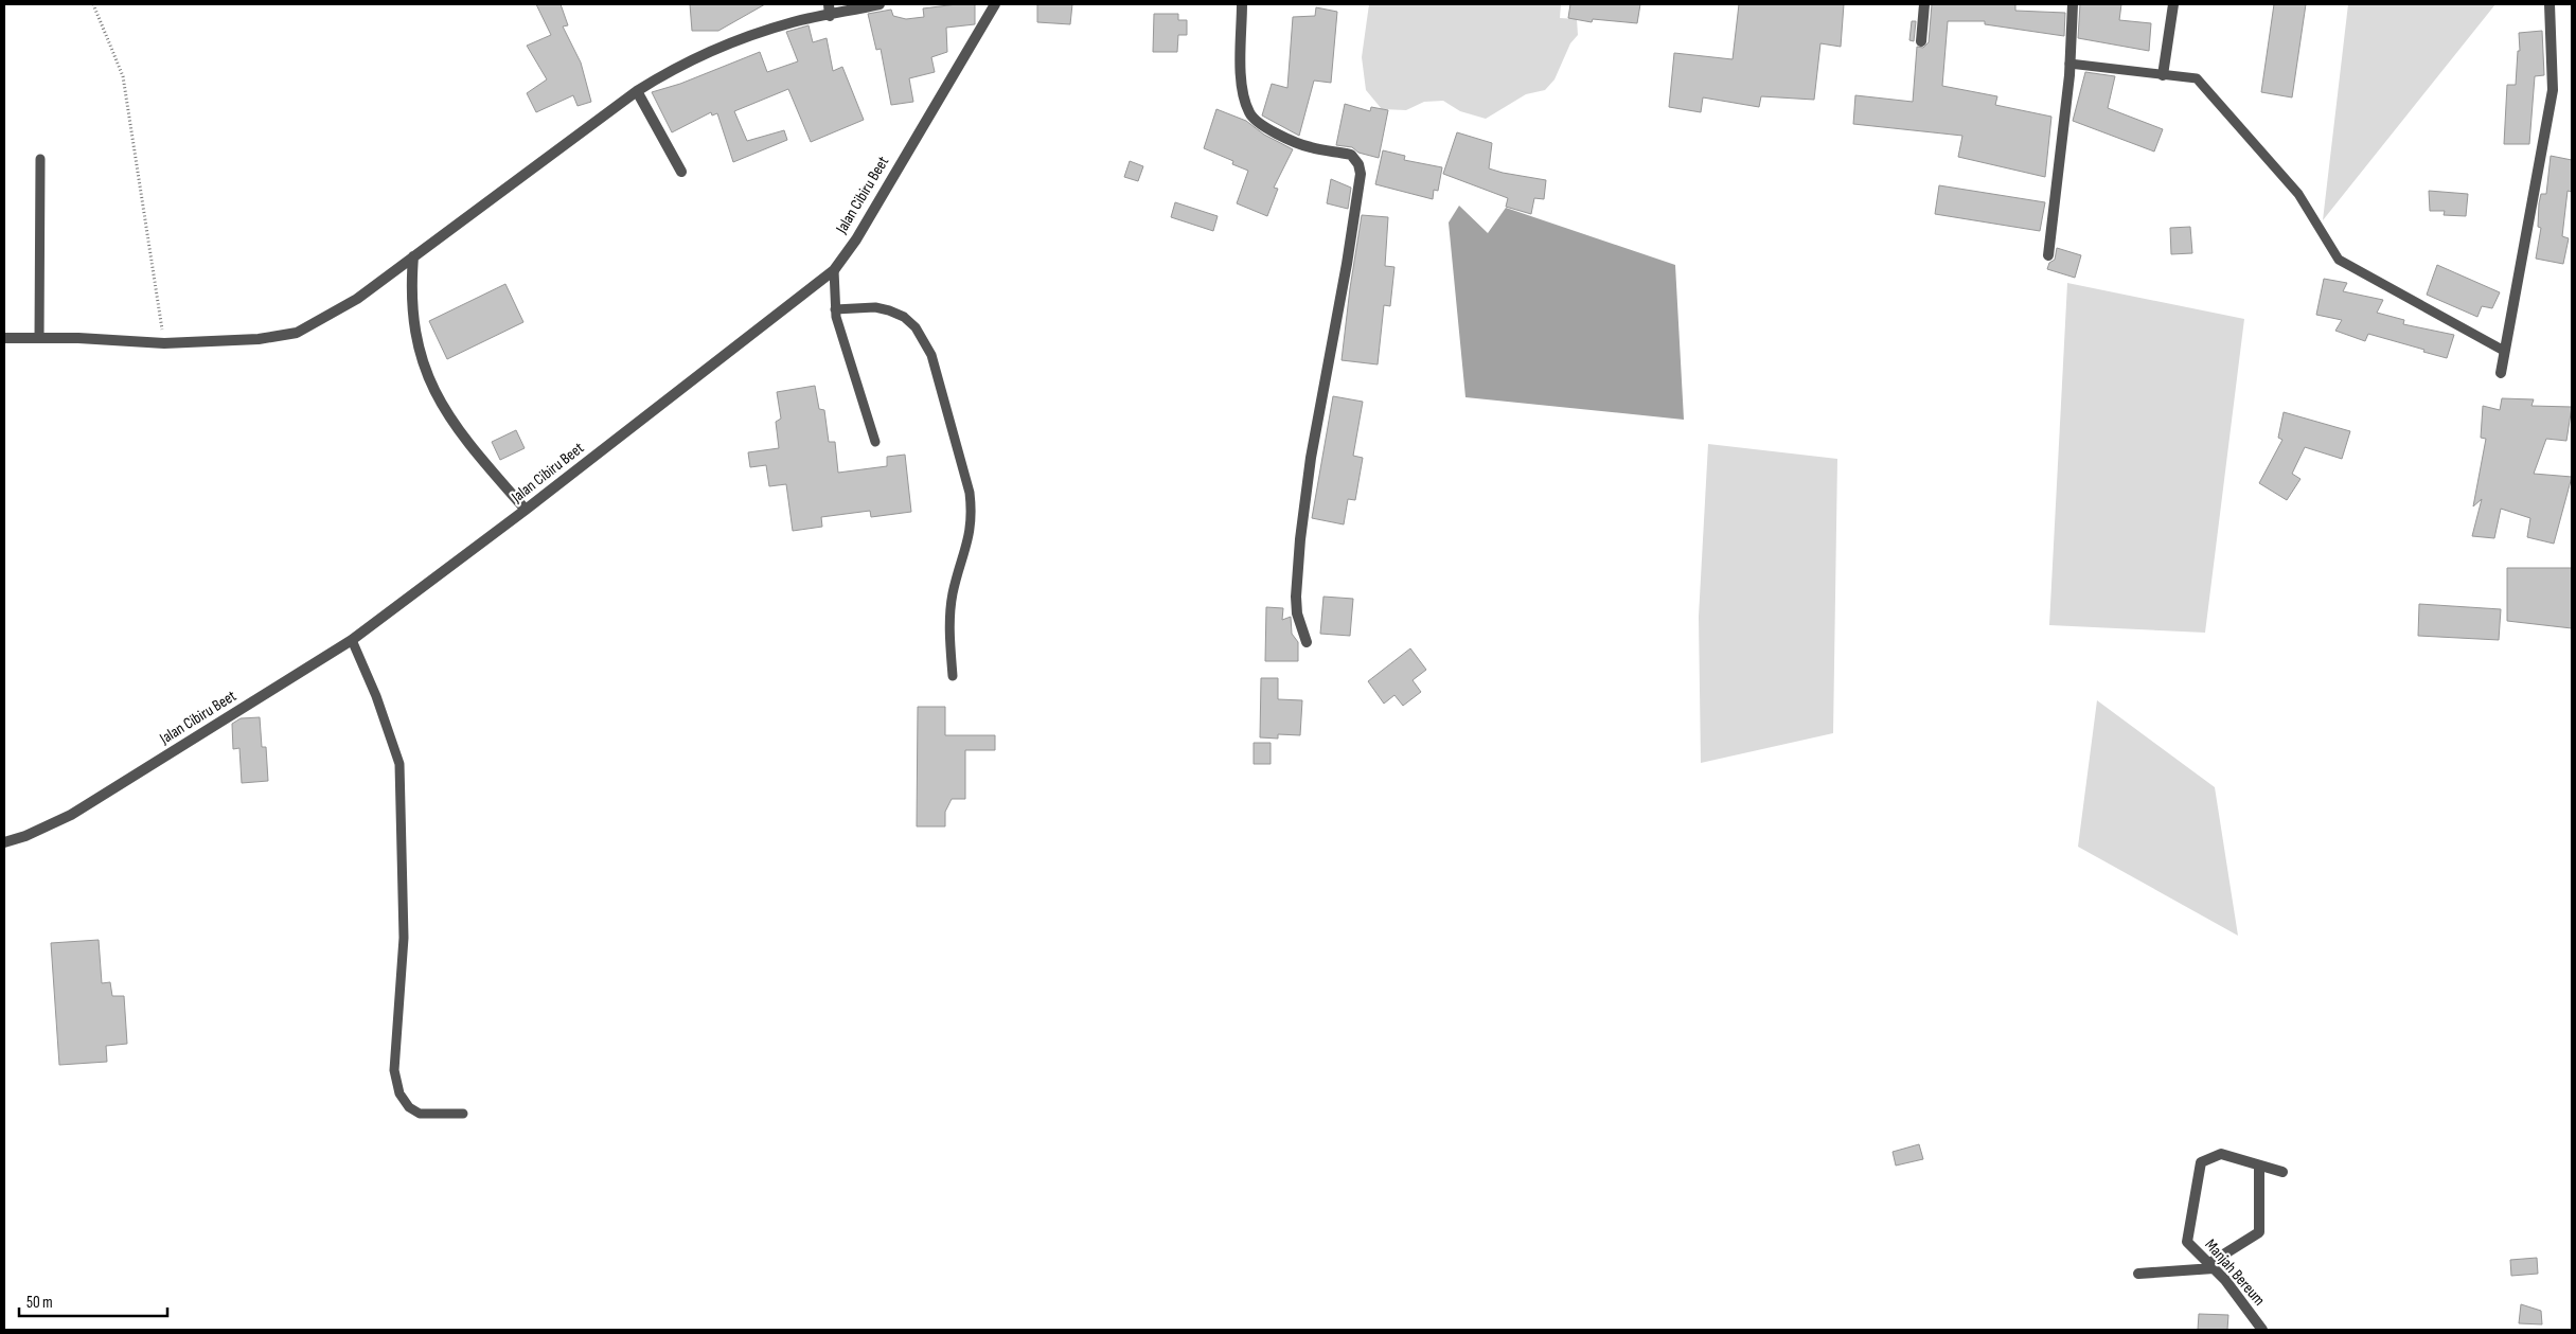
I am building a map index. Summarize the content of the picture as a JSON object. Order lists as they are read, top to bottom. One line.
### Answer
{"streets":{"street":["Jalan Cibiru Beet","Manjah Bereum"]},"scale_bar":"50 m"}
